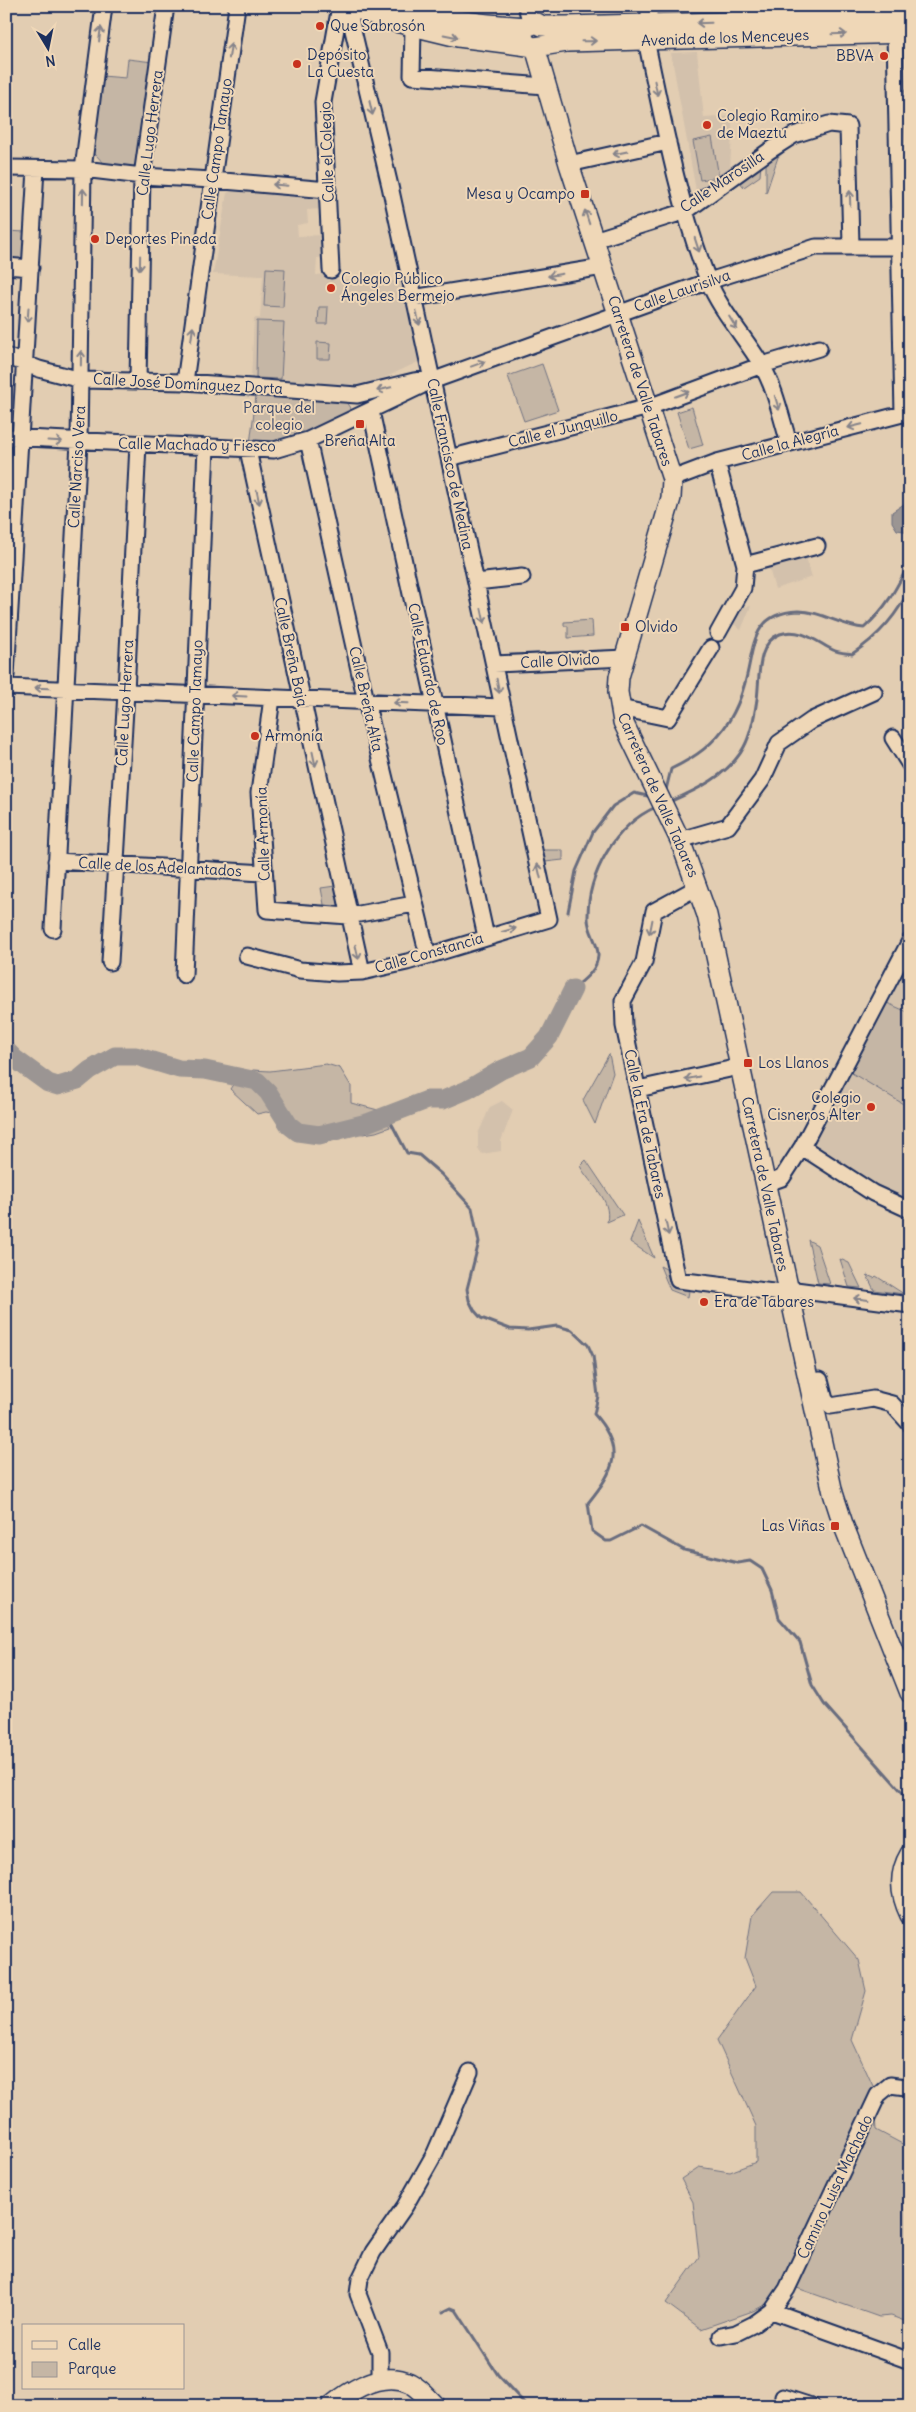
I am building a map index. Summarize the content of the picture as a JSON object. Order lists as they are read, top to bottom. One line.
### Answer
{"streets":{"main road":["Avenida de los Menceyes","Carretera de Valle Tabares"],"street":["Calle Lugo Herrera","Calle Campo Tamayo","Calle el Colegio","Calle Marosilla","Calle Laurisilva","Calle José Domínguez Dorta","Calle el Junquillo","Calle la Alegría","Calle Machado y Fiesco","Calle Francisco de Medina","Calle Narciso Vera","Calle Breña Baja","Calle Olvido","Calle Eduardo de Roo","Calle Breña Alta","Calle Armonía","Calle de los Adelantados","Calle Constancia","Calle la Era de Tabares","Camino Luisa Machado"]},"crossings":[["Avenida de los Menceyes","Calle el Colegio"],["Avenida de los Menceyes","Carretera de Valle Tabares"],["Avenida de los Menceyes","Calle Francisco de Medina"],["Calle Lugo Herrera","Calle José Domínguez Dorta"],["Calle Lugo Herrera","Calle Machado y Fiesco"],["Calle Lugo Herrera","Calle de los Adelantados"],["Calle Campo Tamayo","Calle José Domínguez Dorta"],["Calle Campo Tamayo","Calle Machado y Fiesco"],["Calle Campo Tamayo","Calle de los Adelantados"],["Calle el Colegio","Calle Francisco de Medina"],["Calle Marosilla","Calle Laurisilva"],["Calle Marosilla","Carretera de Valle Tabares"],["Calle Laurisilva","Carretera de Valle Tabares"],["Calle Laurisilva","Calle José Domínguez Dorta"],["Calle Laurisilva","Calle Machado y Fiesco"],["Calle Laurisilva","Calle Francisco de Medina"],["Carretera de Valle Tabares","Calle el Junquillo"],["Carretera de Valle Tabares","Calle la Alegría"],["Carretera de Valle Tabares","Calle Olvido"],["Carretera de Valle Tabares","Calle la Era de Tabares"],["Calle José Domínguez Dorta","Calle Machado y Fiesco"],["Calle José Domínguez Dorta","Calle Francisco de Medina"],["Calle José Domínguez Dorta","Calle Narciso Vera"],["Calle José Domínguez Dorta","Calle Eduardo de Roo"],["Calle el Junquillo","Calle Francisco de Medina"],["Calle Machado y Fiesco","Calle Francisco de Medina"],["Calle Machado y Fiesco","Calle Narciso Vera"],["Calle Machado y Fiesco","Calle Breña Baja"],["Calle Machado y Fiesco","Calle Eduardo de Roo"],["Calle Machado y Fiesco","Calle Breña Alta"],["Calle Francisco de Medina","Calle Olvido"],["Calle Francisco de Medina","Calle Constancia"],["Calle Narciso Vera","Calle de los Adelantados"],["Calle Breña Baja","Calle Armonía"],["Calle Breña Baja","Calle Constancia"],["Calle Eduardo de Roo","Calle Constancia"],["Calle Breña Alta","Calle Constancia"],["Calle Armonía","Calle de los Adelantados"]],"one_way":["Calle Campo Tamayo","Calle la Alegría","Calle Breña Baja"],"parks":["Parque del colegio"],"places":{"other":["Que Sabrosón","BBVA","Depósito La Cuesta","Colegio Ramiro de Maeztu","Deportes Pineda","Colegio Público Ángeles Bermejo","Armonía","Colegio Cisneros Alter","Era de Tabares"],"transit":["Mesa y Ocampo","Breña Alta","Olvido","Los Llanos","Las Viñas"]},"legend":["Calle","Parque"],"north":"bottom"}
